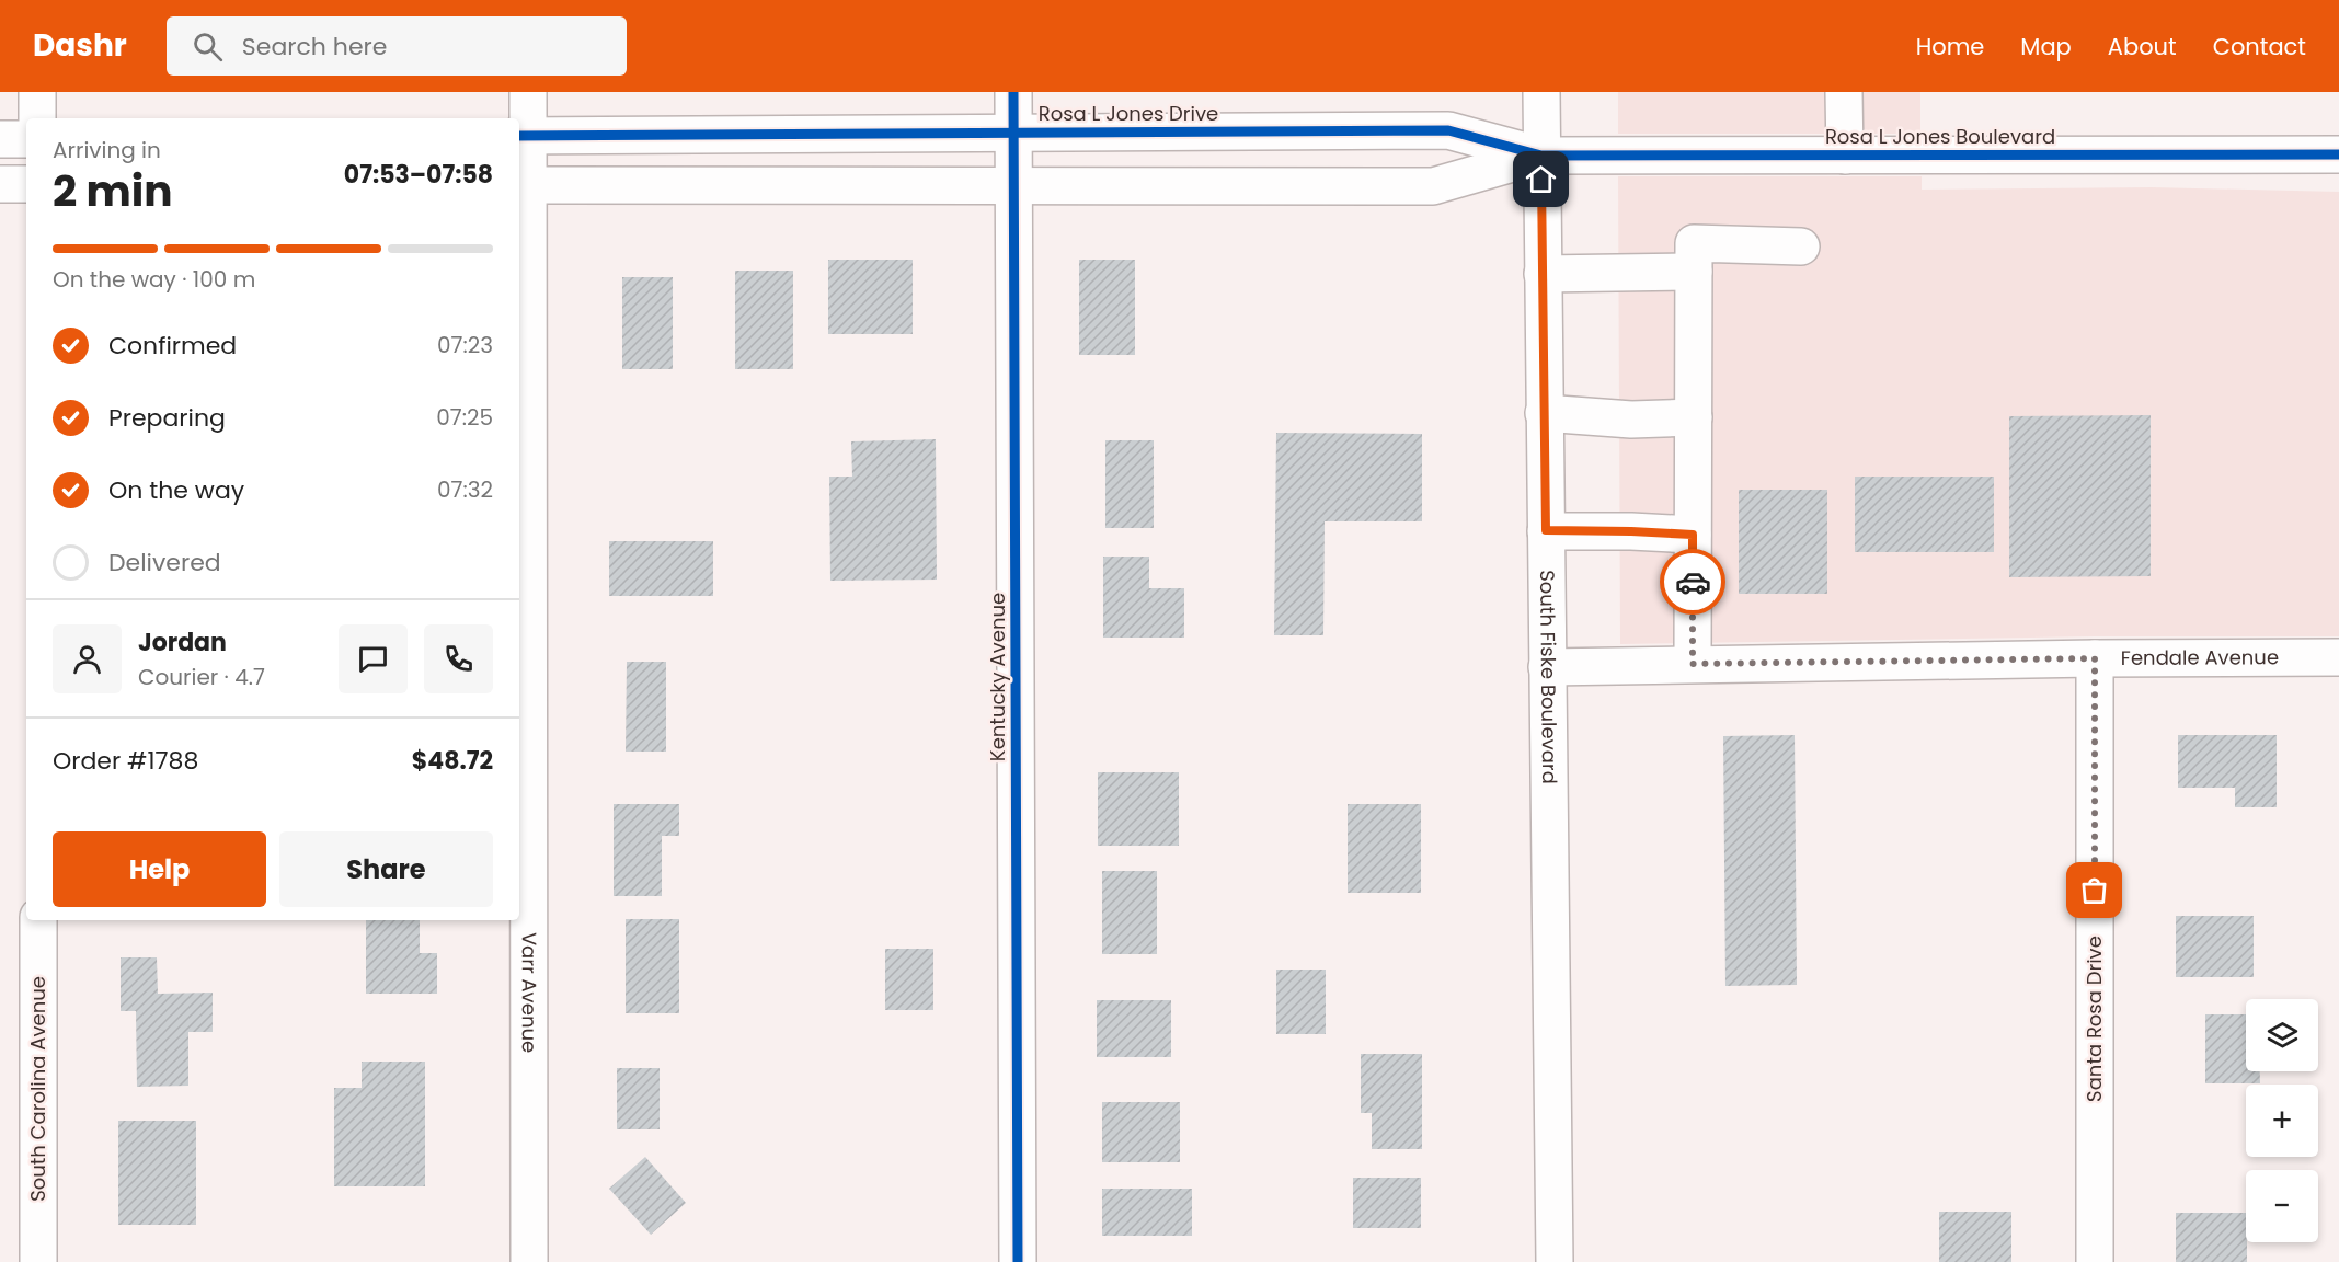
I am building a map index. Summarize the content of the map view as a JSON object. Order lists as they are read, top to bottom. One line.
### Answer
{"streets":{"street":["Rosa L Jones Drive","Rosa L Jones Boulevard","Fendale Avenue","Kentucky Avenue","South Fiske Boulevard","Varr Avenue","Santa Rosa Drive","South Carolina Avenue"]},"crossings":[["Rosa L Jones Drive","Rosa L Jones Boulevard"],["Rosa L Jones Drive","Kentucky Avenue"],["Rosa L Jones Drive","South Fiske Boulevard"],["Rosa L Jones Drive","Varr Avenue"],["Rosa L Jones Boulevard","South Fiske Boulevard"],["Fendale Avenue","South Fiske Boulevard"],["Fendale Avenue","Santa Rosa Drive"]],"page":{"header":"Dashr","search":"Search here","nav":["Home","Map","About","Contact"],"heading":["2 min","Arriving in","07:53–07:58"],"panel":["Jordan","Courier · 4.7","Order #1788","$48.72"],"bar":"On the way · 100 m","list":[["Confirmed","07:23"],["Preparing","07:25"],["On the way","07:32"],"Delivered"],"buttons":["Help","Share"],"map_buttons":["+","−"]}}
